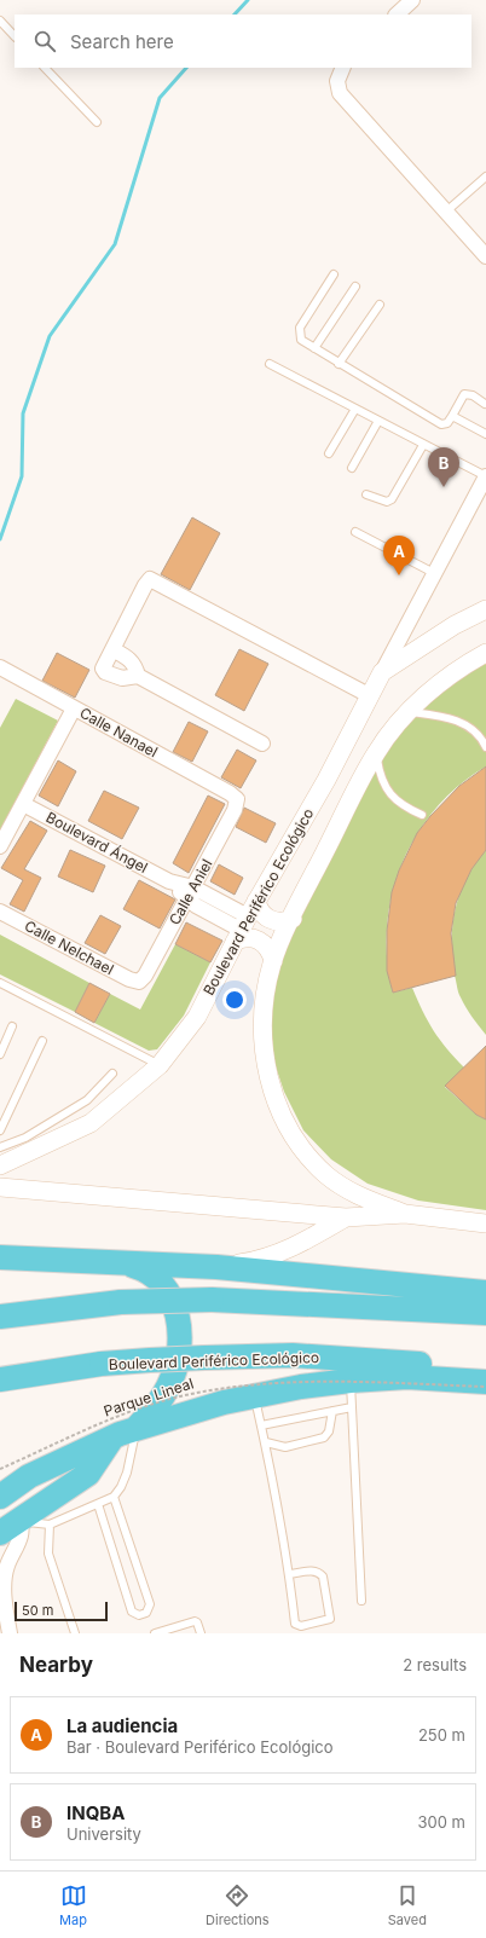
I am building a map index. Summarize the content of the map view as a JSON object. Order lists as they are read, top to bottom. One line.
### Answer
{"streets":{"highway":["Boulevard Periférico Ecológico"],"street":["Calle Nanael","Boulevard Ángel","Calle Aniel","Calle Nelchael"],"path":["Parque Lineal"]},"crossings":[["Calle Nanael","Calle Aniel"],["Boulevard Ángel","Calle Aniel"],["Boulevard Ángel","Boulevard Periférico Ecológico"],["Calle Aniel","Calle Nelchael"]],"scale_bar":"50 m","page":{"search":"Search here","pins":["B","A"],"scale":"50 m","heading":["Nearby","2 results"],"list":[{"mark":"A","name":"La audiencia","note":"Bar · Boulevard Periférico Ecológico","value":"250 m"},{"mark":"B","name":"INQBA","note":"University","value":"300 m"}],"nav":["Map","Directions","Saved"]}}
